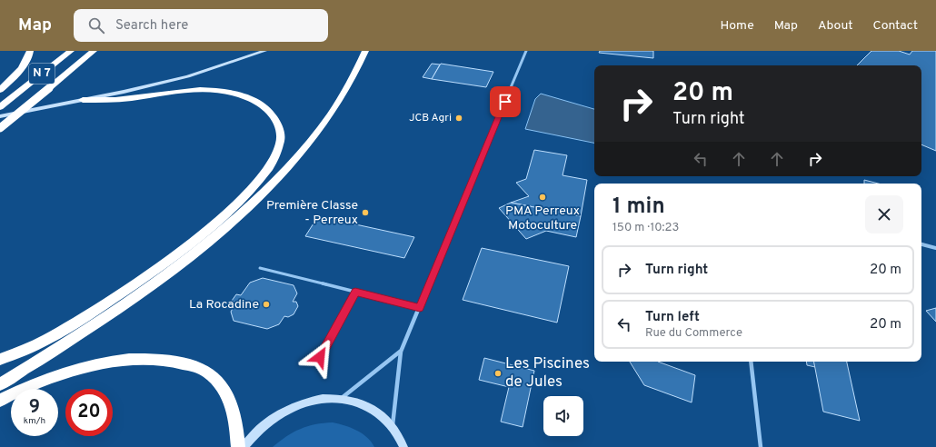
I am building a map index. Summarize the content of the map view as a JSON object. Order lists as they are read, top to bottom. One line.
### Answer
{"streets":{"highway":["N 7"]},"places":["JCB Agri","PMA Perreux Motoculture","Première Classe - Perreux","La Rocadine","Les Piscines de Jules"],"page":{"header":"Map","search":"Search here","nav":["Home","Map","About","Contact"],"turn":["20 m","Turn right"],"heading":["1 min","150 m · 10:23"],"list":[{"name":"Turn right","value":"20 m"},{"name":"Turn left","note":"Rue du Commerce","value":"20 m"}],"speed":"9 km/h","limit":"20"}}
